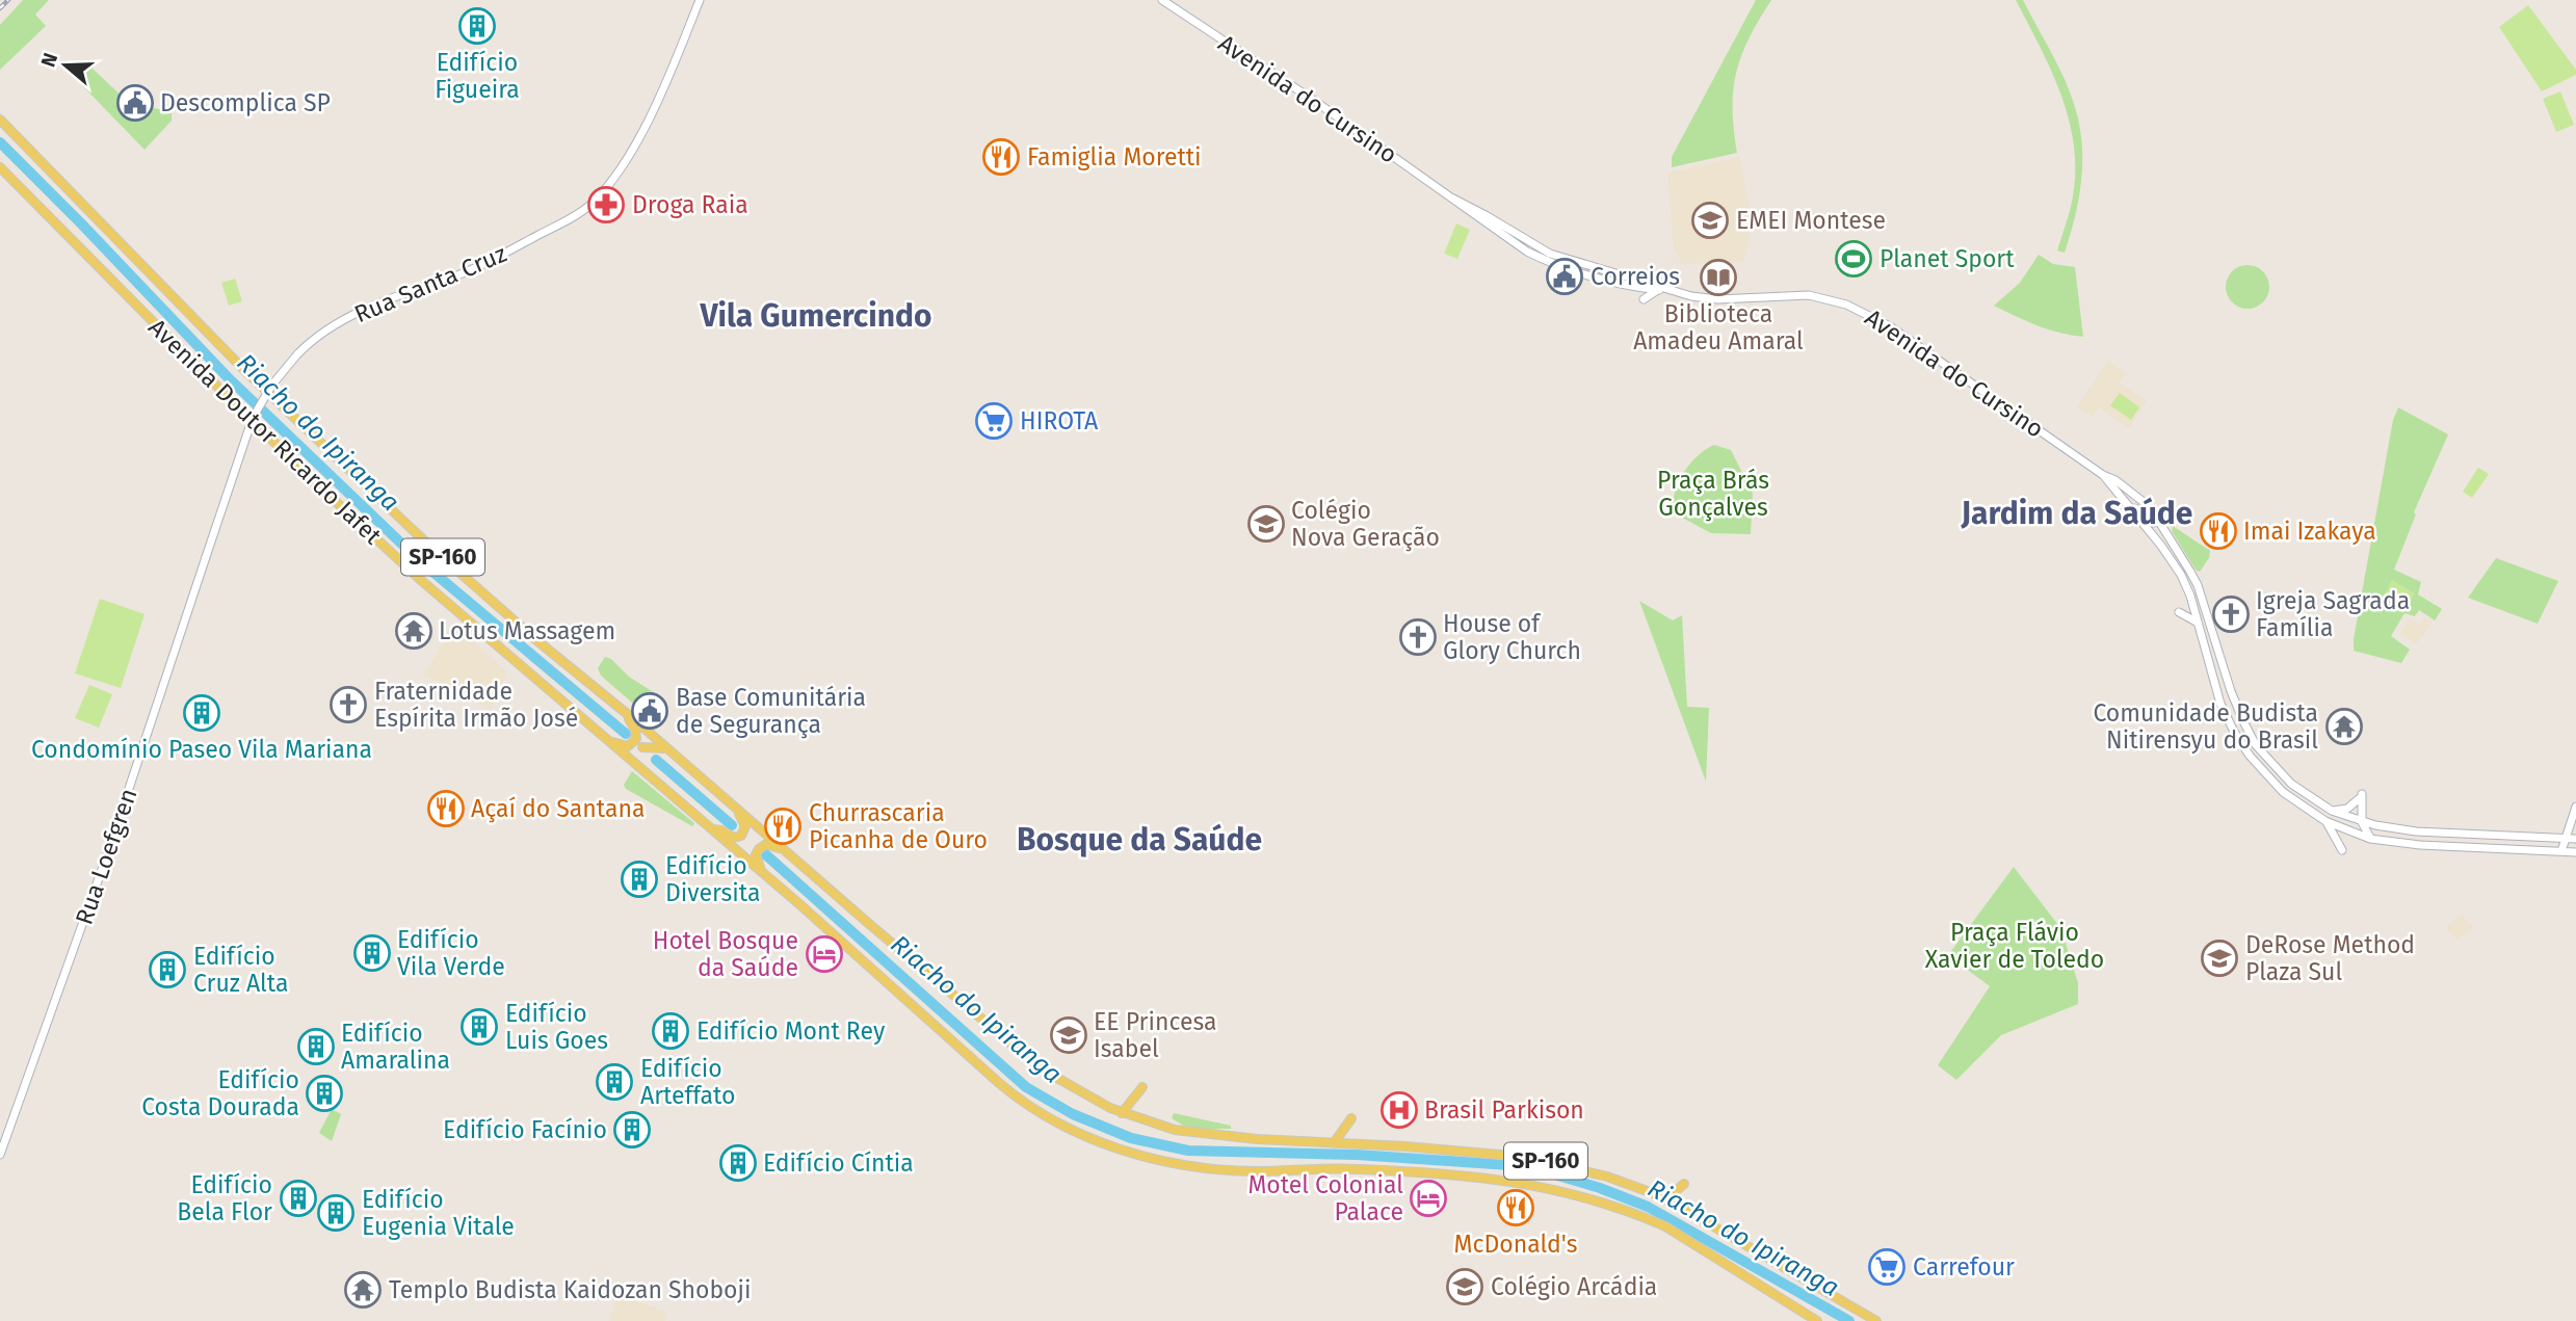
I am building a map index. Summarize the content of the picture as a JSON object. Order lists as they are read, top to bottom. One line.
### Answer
{"streets":{"main road":["Avenida do Cursino","Rua Santa Cruz","Avenida Doutor Ricardo Jafet","SP-160","Rua Loefgren"]},"crossings":[["Rua Santa Cruz","Rua Loefgren"],["Avenida Doutor Ricardo Jafet","SP-160"]],"districts":["Vila Gumercindo","Jardim da Saúde","Bosque da Saúde"],"water":["Riacho do Ipiranga"],"parks":["Praça Brás Gonçalves","Praça Flávio Xavier de Toledo"],"places":{"building":["Edifício Figueira","Condomínio Paseo Vila Mariana","Edifício Diversita","Edifício Vila Verde","Edifício Cruz Alta","Edifício Luis Goes","Edifício Mont Rey","Edifício Amaralina","Edifício Arteffato","Edifício Costa Dourada","Edifício Facínio","Edifício Cíntia","Edifício Bela Flor","Edifício Eugenia Vitale"],"public building":["Descomplica SP","Correios","Base Comunitária de Segurança"],"restaurant":["Famiglia Moretti","Imai Izakaya","Açaí do Santana","Churrascaria Picanha de Ouro","McDonald's"],"pharmacy":["Droga Raia"],"school or university":["EMEI Montese","Colégio Nova Geração","DeRose Method Plaza Sul","EE Princesa Isabel","Colégio Arcádia"],"sports":["Planet Sport"],"library":["Biblioteca Amadeu Amaral"],"supermarket":["HIROTA","Carrefour"],"church":["Igreja Sagrada Família","House of Glory Church","Fraternidade Espírita Irmão José"],"temple":["Lotus Massagem","Comunidade Budista Nitirensyu do Brasil","Templo Budista Kaidozan Shoboji"],"hotel":["Hotel Bosque da Saúde","Motel Colonial Palace"],"hospital":["Brasil Parkison"]},"north":"left"}
